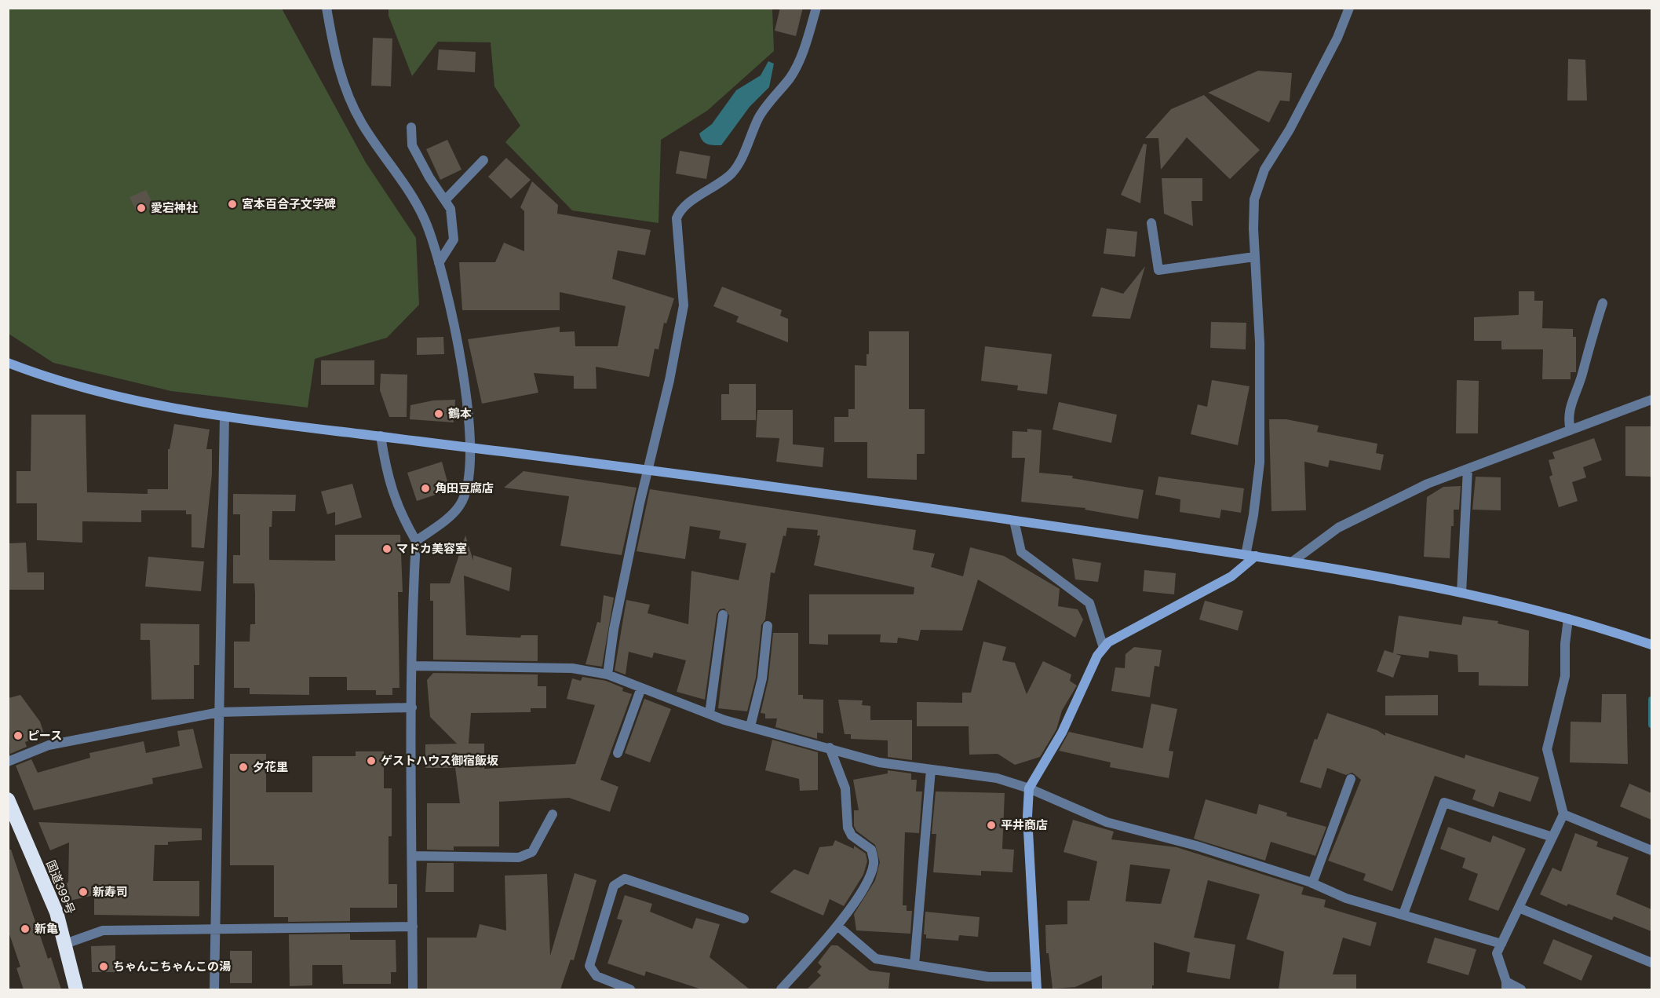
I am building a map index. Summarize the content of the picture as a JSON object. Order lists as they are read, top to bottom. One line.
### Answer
{"streets":{"highway":["国道399号"]},"places":["宮本百合子文学碑","愛宕神社","鶴本","角田豆腐店","マドカ美容室","ピース","ゲストハウス御宿飯坂","夕花里","平井商店","新寿司","新亀","ちゃんこちゃんこの湯"]}
